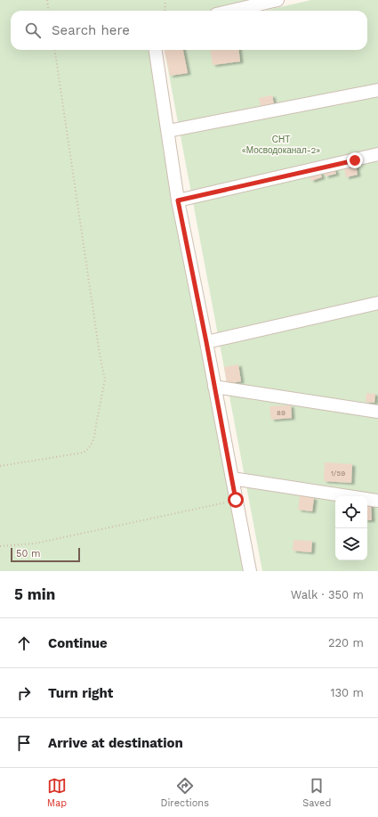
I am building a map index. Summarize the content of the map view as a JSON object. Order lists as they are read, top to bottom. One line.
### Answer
{"parks":["СНТ «Мосводоканал-2»"],"house_numbers":["89","1/59"],"scale_bar":"50 m","page":{"search":"Search here","scale":"50 m","heading":["5 min","Walk · 350 m"],"list":[["Continue","220 m"],["Turn right","130 m"],"Arrive at destination"],"nav":["Map","Directions","Saved"]}}
